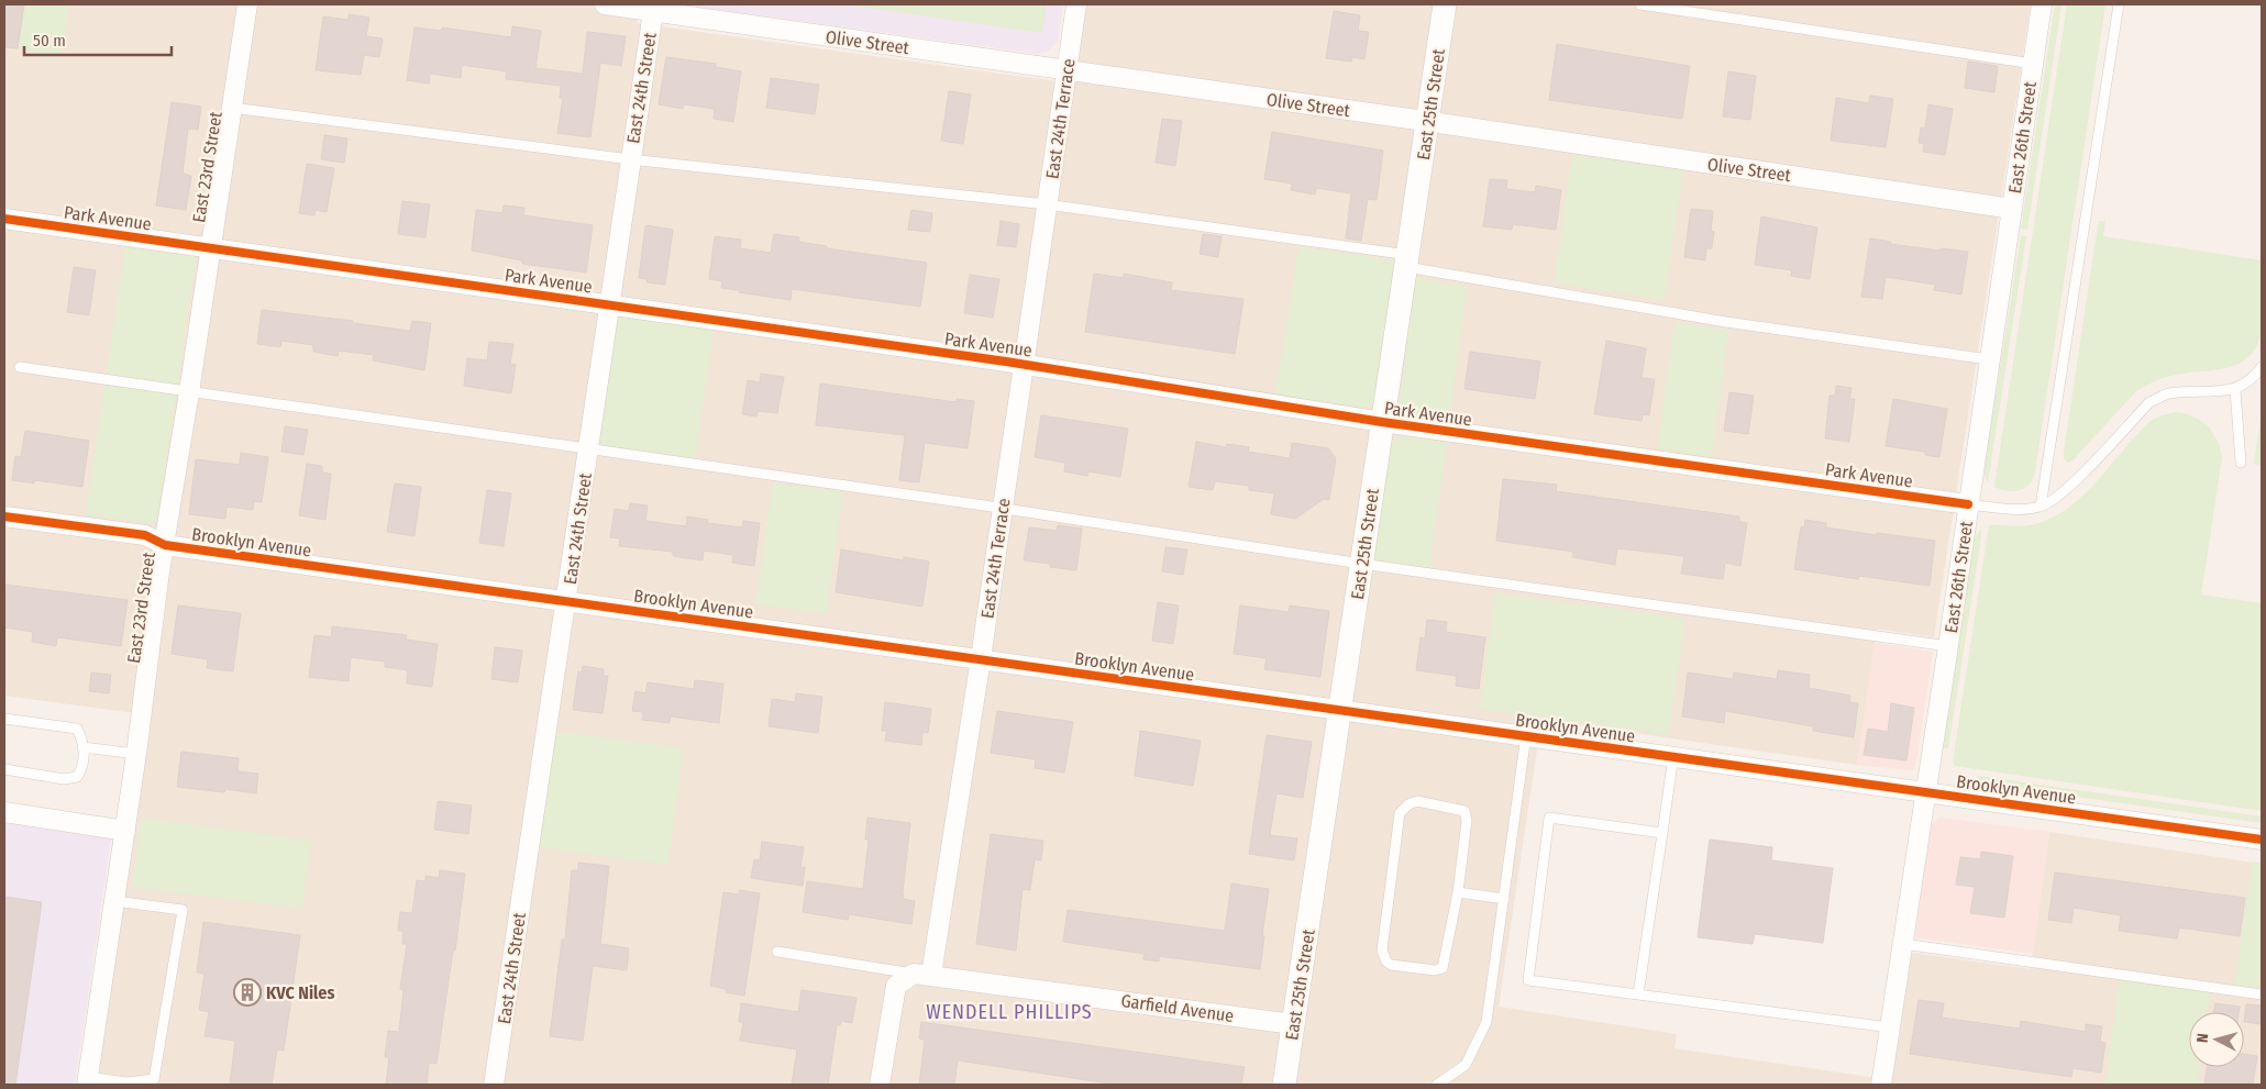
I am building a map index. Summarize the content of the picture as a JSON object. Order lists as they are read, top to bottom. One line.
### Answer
{"streets":{"street":["Olive Street","East 24th Street","East 25th Street","East 24th Terrace","East 26th Street","East 23rd Street","Park Avenue","Brooklyn Avenue","Garfield Avenue"]},"crossings":[["Olive Street","East 24th Street"],["Olive Street","East 25th Street"],["Olive Street","East 24th Terrace"],["Olive Street","East 26th Street"],["East 24th Street","Park Avenue"],["East 24th Street","Brooklyn Avenue"],["East 25th Street","Park Avenue"],["East 25th Street","Brooklyn Avenue"],["East 25th Street","Garfield Avenue"],["East 24th Terrace","Park Avenue"],["East 24th Terrace","Brooklyn Avenue"],["East 24th Terrace","Garfield Avenue"],["East 26th Street","Park Avenue"],["East 26th Street","Brooklyn Avenue"],["East 23rd Street","Park Avenue"],["East 23rd Street","Brooklyn Avenue"]],"districts":["WENDELL PHILLIPS"],"places":{"building":["KVC Niles"]},"scale_bar":"50 m","north":"left"}
